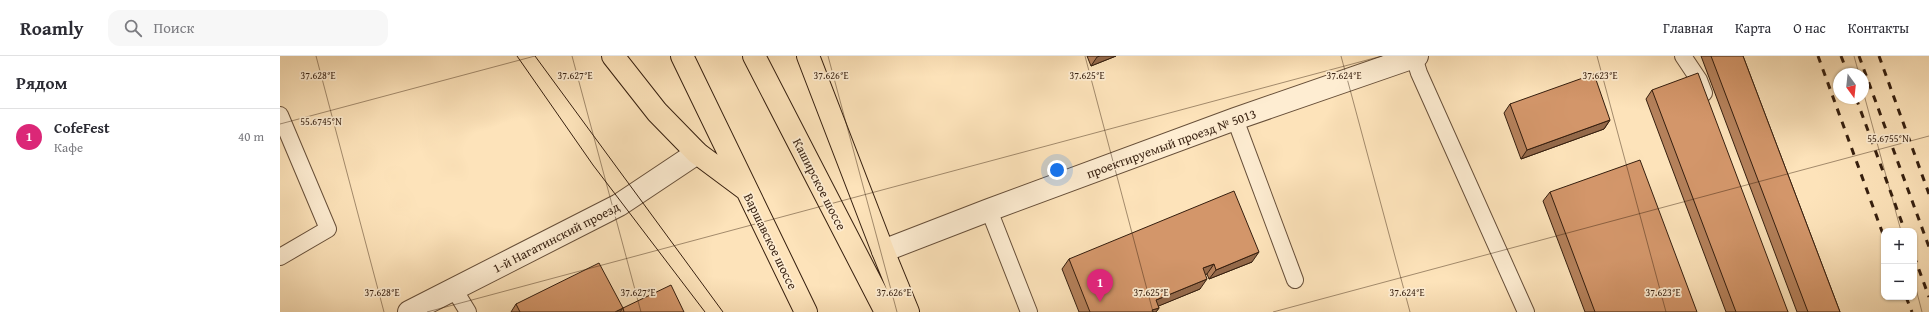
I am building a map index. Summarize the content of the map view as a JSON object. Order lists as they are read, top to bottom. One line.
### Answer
{"streets":{"main road":["Каширское шоссе","Варшавское шоссе"],"street":["проектируемый проезд № 5013","1-й Нагатинский проезд"]},"crossings":[["1-й Нагатинский проезд","Варшавское шоссе"]],"north":"bottom","page":{"header":"Roamly","search":"Поиск","nav":["Главная","Карта","О нас","Контакты"],"heading":"Рядом","list":[{"mark":"1","name":"CofeFest","note":"Кафе","value":"40 m"}],"map_buttons":["+","−"],"pins":"1"},"coordinates":["37.628°E","37.627°E","37.624°E","37.623°E","37.626°E","37.625°E","55.6745°N","55.6755°N"]}
